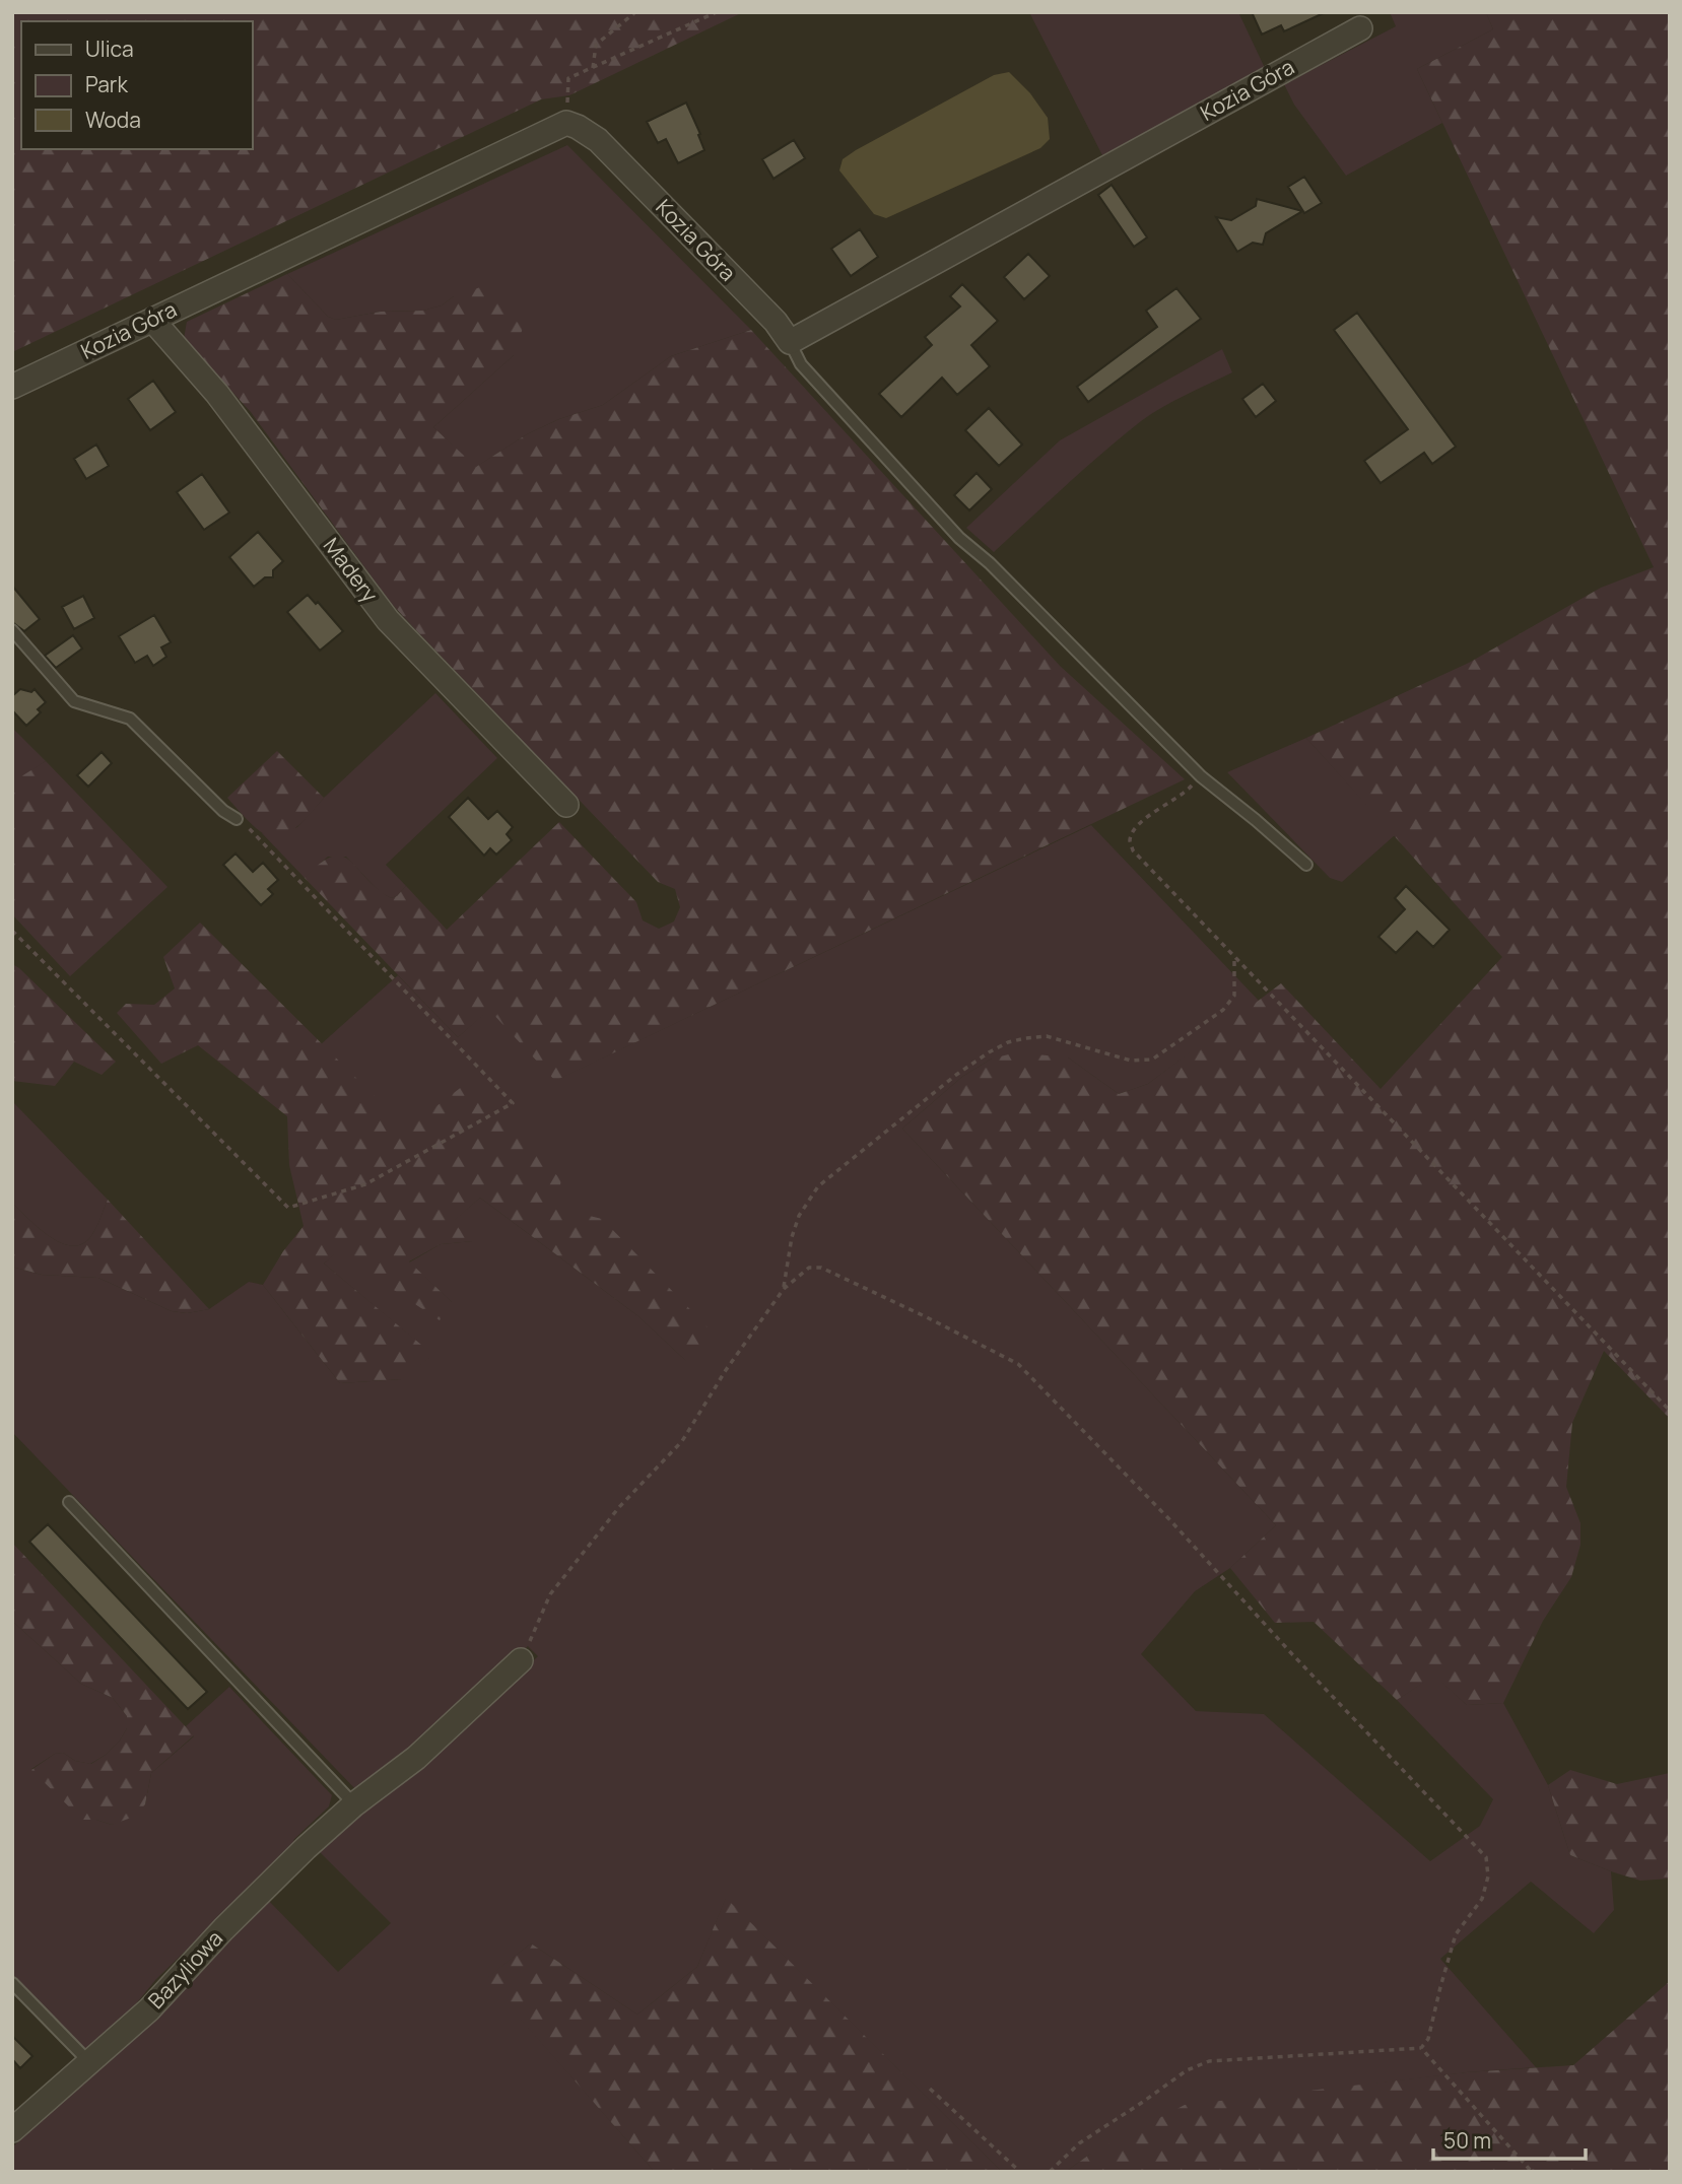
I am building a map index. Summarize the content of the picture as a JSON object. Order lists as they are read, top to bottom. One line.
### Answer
{"streets":{"street":["Kozia Góra","Madery","Bazyliowa"]},"crossings":[["Kozia Góra","Madery"]],"legend":["Ulica","Park","Woda"],"scale_bar":"50 m"}
